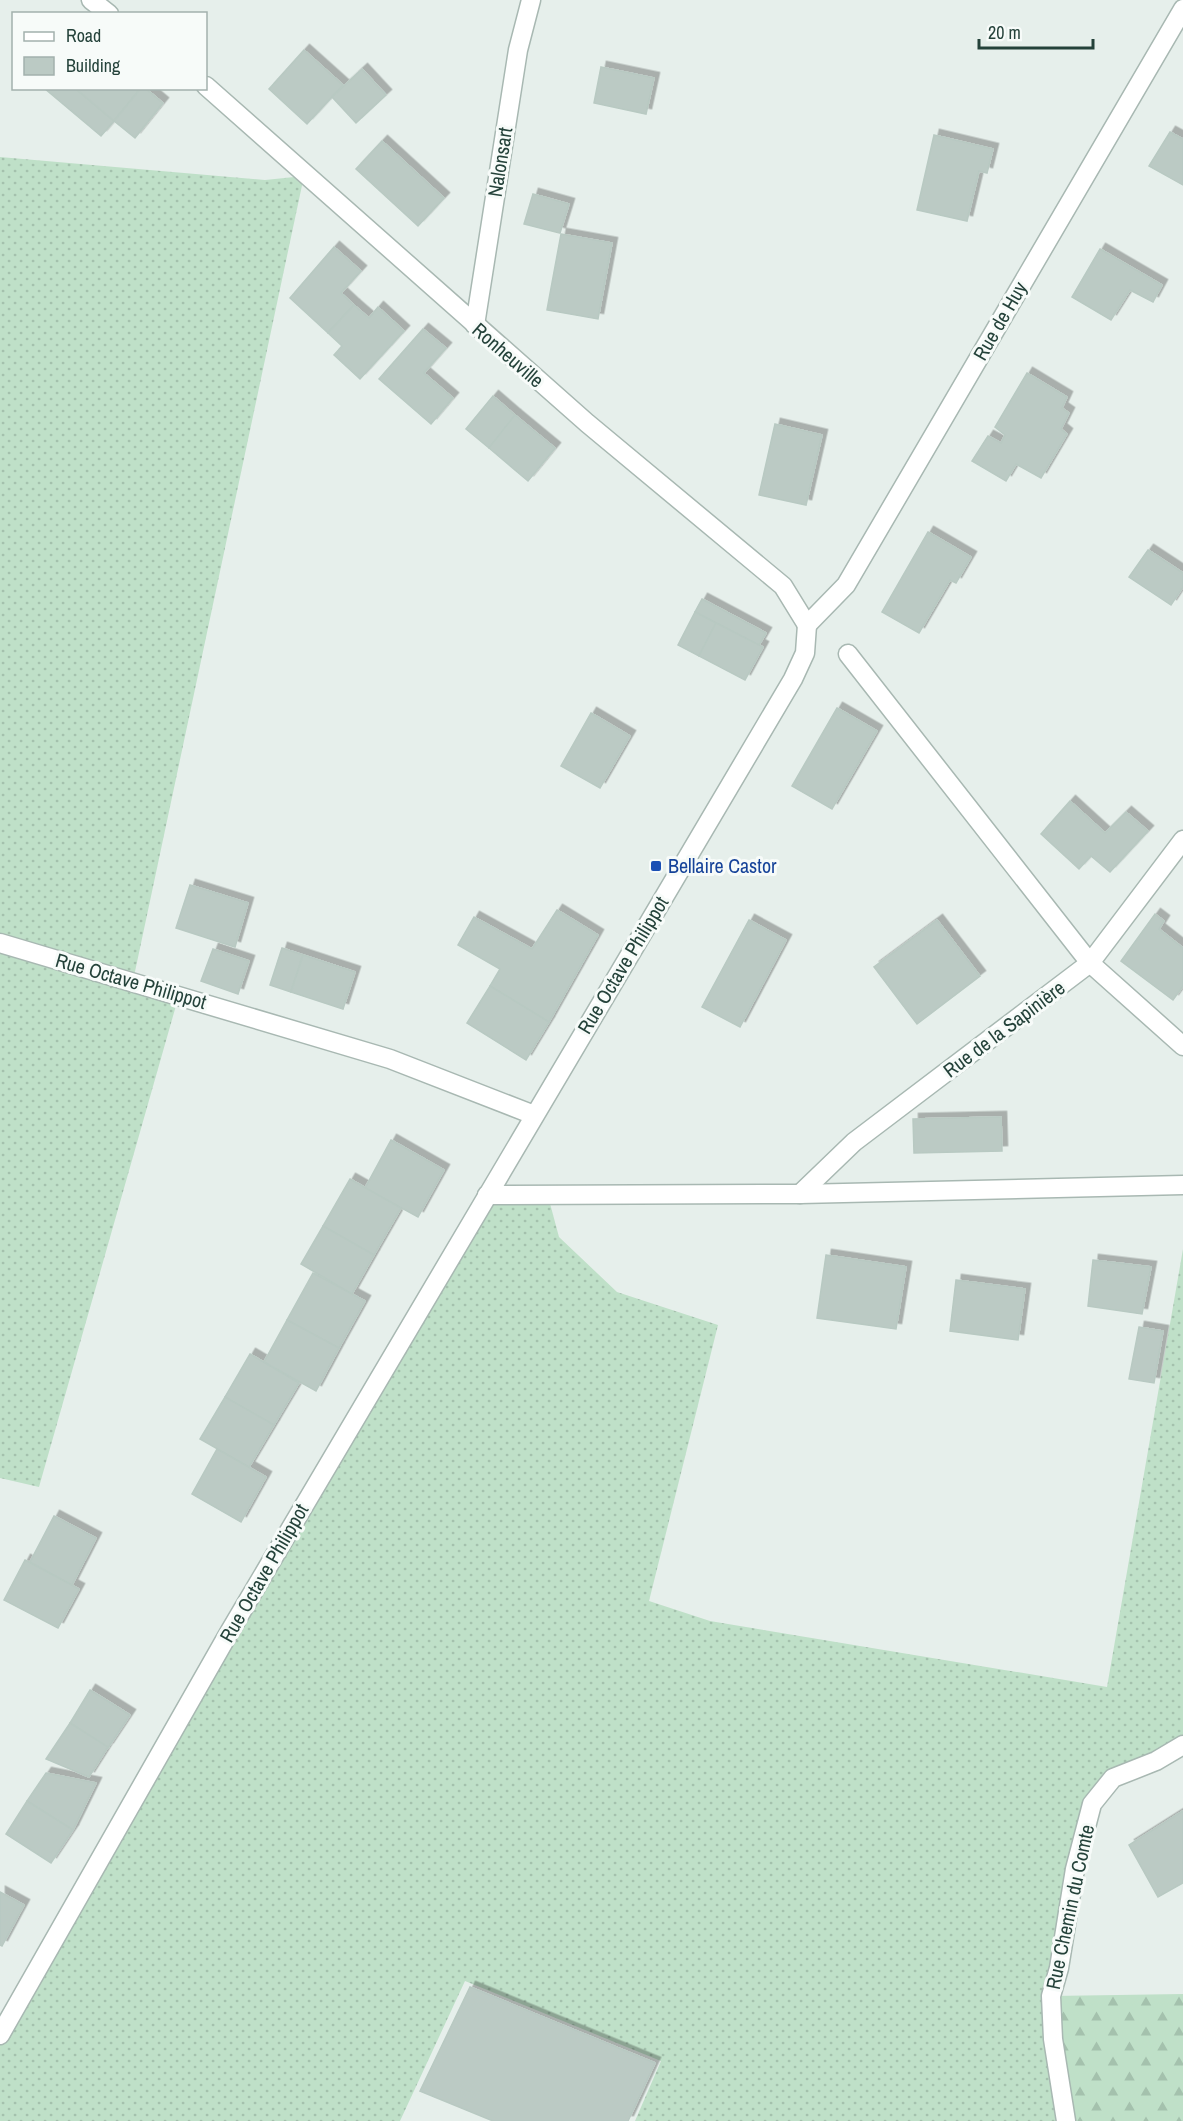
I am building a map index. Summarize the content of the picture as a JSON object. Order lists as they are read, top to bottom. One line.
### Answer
{"streets":{"street":["Nalonsart","Rue de Huy","Ronheuville","Rue Octave Philippot","Rue de la Sapinière","Rue Chemin du Comte"]},"crossings":[["Nalonsart","Ronheuville"],["Rue de Huy","Ronheuville"],["Rue de Huy","Rue Octave Philippot"],["Ronheuville","Rue Octave Philippot"]],"places":{"transit":["Bellaire Castor"]},"legend":["Road","Building"],"scale_bar":"20 m"}
